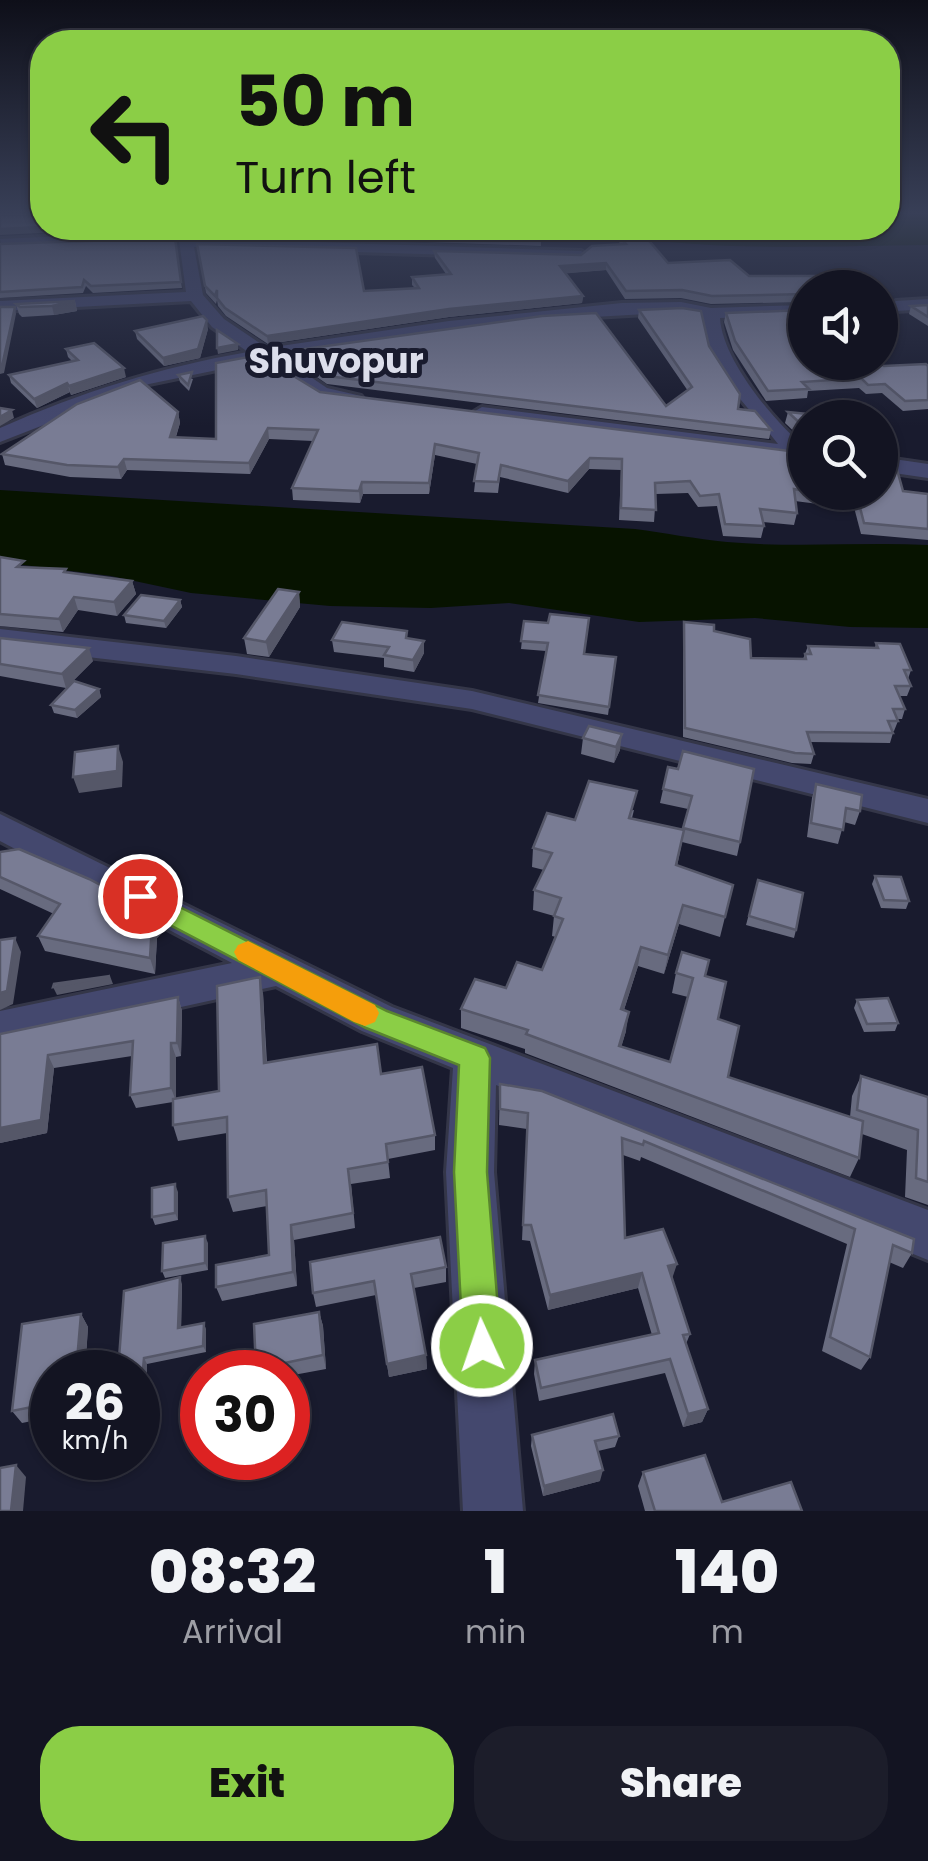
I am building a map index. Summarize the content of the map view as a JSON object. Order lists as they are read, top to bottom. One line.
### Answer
{"districts":["Shuvopur"],"page":{"turn":["50 m","Turn left"],"speed":"26 km/h","limit":"30","eta":["08:32","Arrival","1","min","140","m"],"buttons":["Exit","Share"]}}
